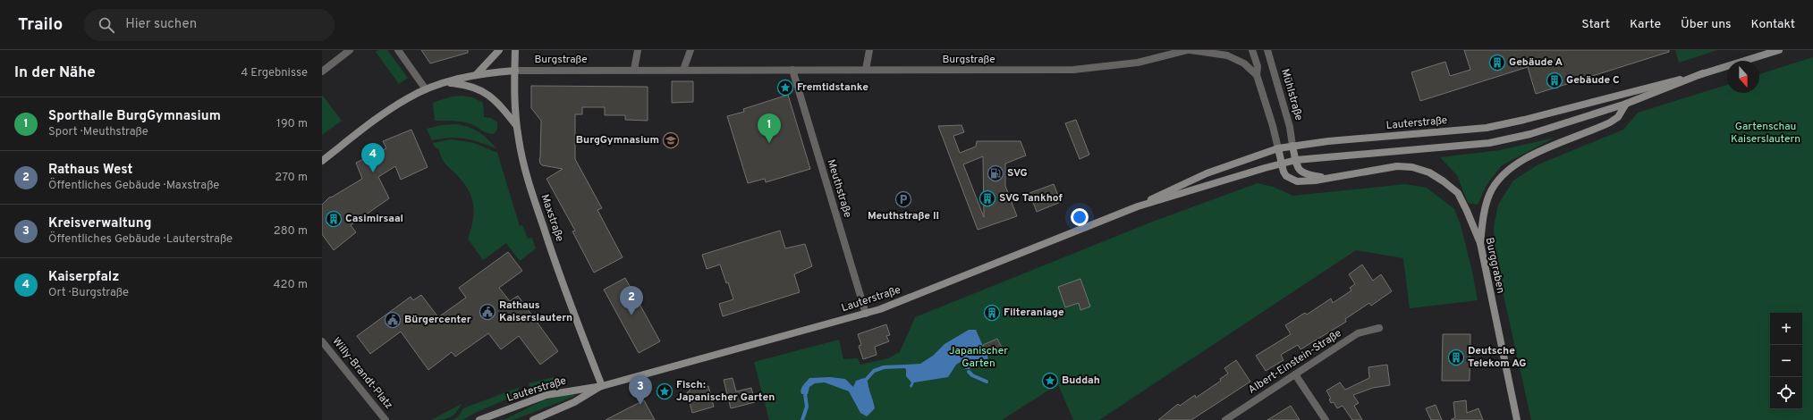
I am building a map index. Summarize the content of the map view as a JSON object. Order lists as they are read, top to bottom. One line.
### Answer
{"streets":{"main road":["Burgstraße","Lauterstraße","Maxstraße","Burggraben"],"street":["Mühlstraße","Meuthstraße","Albert-Einstein-Straße","Willy-Brandt-Platz"]},"crossings":[["Burgstraße","Meuthstraße"],["Burgstraße","Maxstraße"],["Mühlstraße","Lauterstraße"],["Lauterstraße","Meuthstraße"],["Lauterstraße","Maxstraße"],["Lauterstraße","Burggraben"]],"parks":["Gartenschau Kaiserslautern","Japanischer Garten"],"places":{"building":["Gebäude A","Gebäude C","SVG Tankhof","Casimirsaal","Filteranlage","Deutsche Telekom AG"],"place":["Fremtidstanke","Buddah","Fisch: Japanischer Garten"],"school or university":["BurgGymnasium"],"fuel station":["SVG"],"parking":["Meuthstraße II"],"public building":["Rathaus Kaiserslautern","Bürgercenter"]},"north":"bottom","page":{"header":"Trailo","search":"Hier suchen","nav":["Start","Karte","Über uns","Kontakt"],"heading":["In der Nähe","4 Ergebnisse"],"list":[{"mark":"1","name":"Sporthalle BurgGymnasium","note":"Sport · Meuthstraße","value":"190 m"},{"mark":"2","name":"Rathaus West","note":"Öffentliches Gebäude · Maxstraße","value":"270 m"},{"mark":"3","name":"Kreisverwaltung","note":"Öffentliches Gebäude · Lauterstraße","value":"280 m"},{"mark":"4","name":"Kaiserpfalz","note":"Ort · Burgstraße","value":"420 m"}],"pins":["1","4","2","3"],"map_buttons":["+","−"]}}
